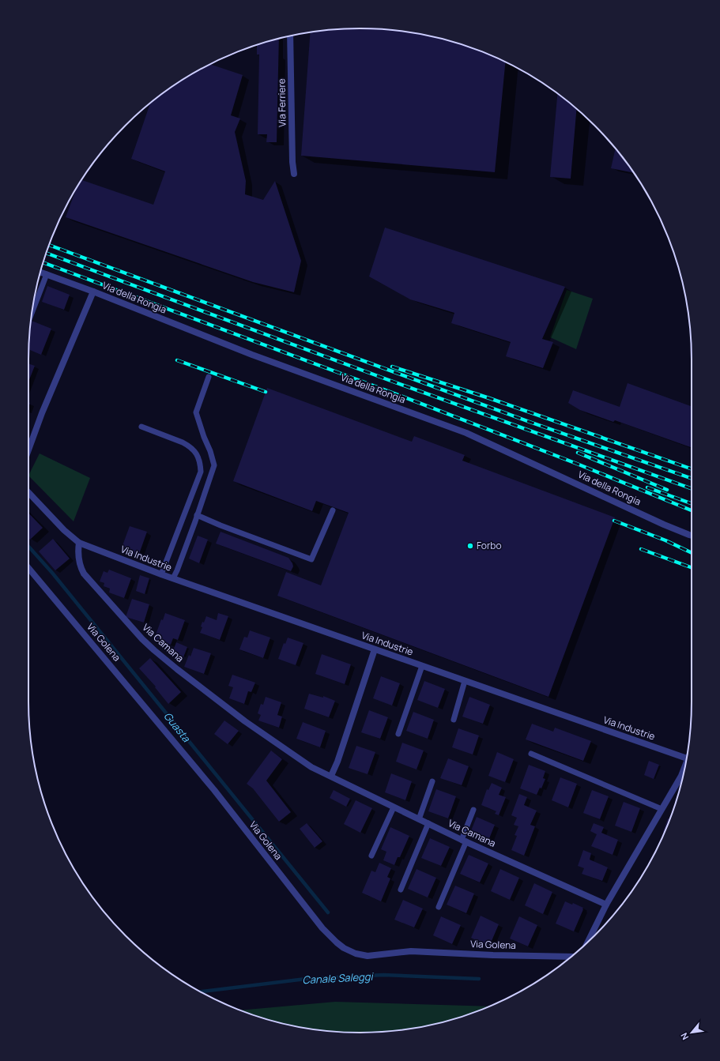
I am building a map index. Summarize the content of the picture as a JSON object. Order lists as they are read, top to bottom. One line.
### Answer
{"streets":{"street":["Via Ferriere","Via della Rongia","Via Industrie","Via Golena","Via Camana"]},"crossings":[["Via Industrie","Via Camana"]],"water":["Guasta","Canale Saleggi"],"places":["Forbo"],"north":"bottom left"}
